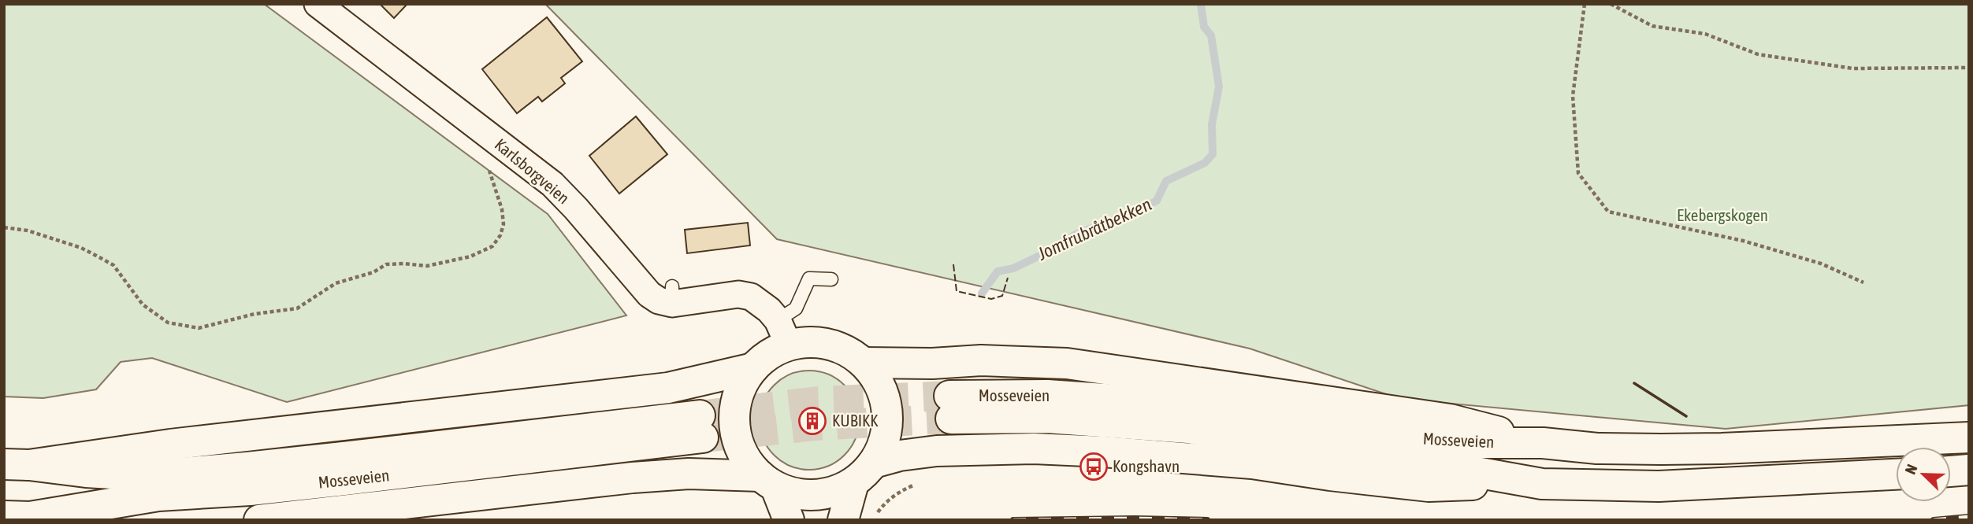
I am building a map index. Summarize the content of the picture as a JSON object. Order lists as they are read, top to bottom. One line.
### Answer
{"streets":{"highway":["Mosseveien"],"street":["Karlsborgveien"]},"water":["Jomfrubråtbekken"],"parks":["Ekebergskogen"],"places":{"building":["KUBIKK"],"bus stop":["Kongshavn"]},"north":"top left"}
